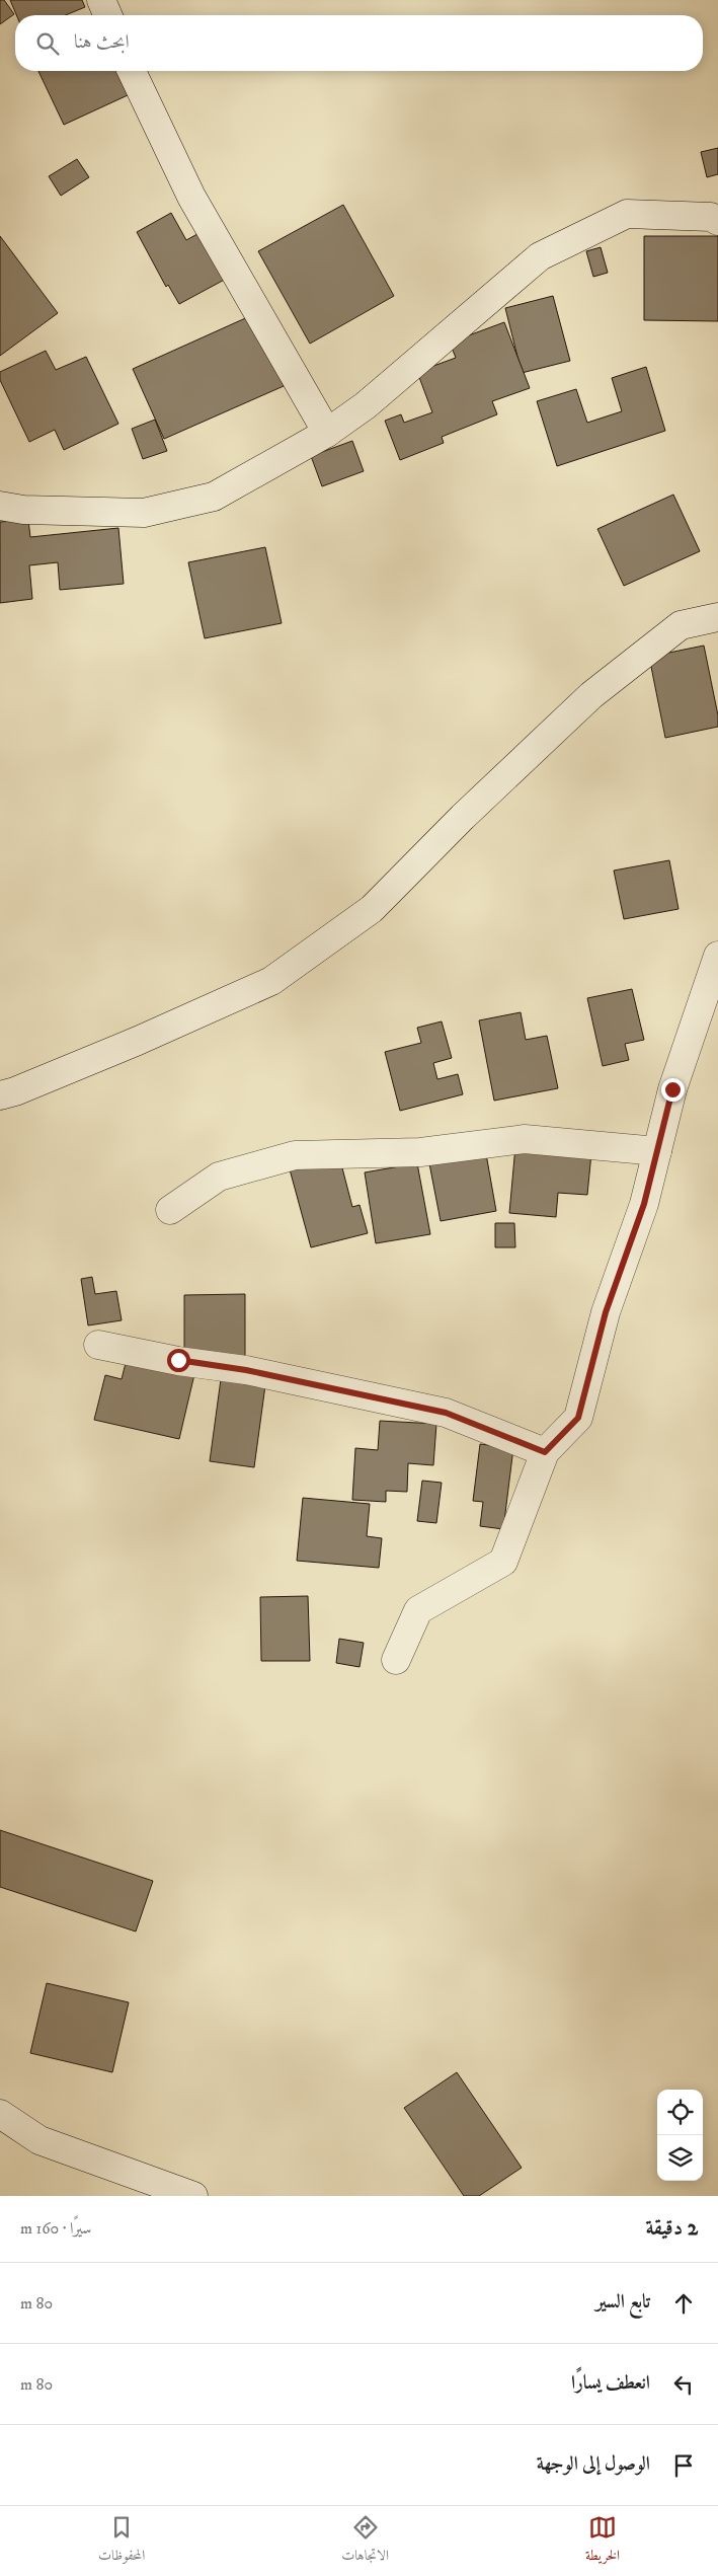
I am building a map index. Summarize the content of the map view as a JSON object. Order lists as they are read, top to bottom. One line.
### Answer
{"page":{"search":"ابحث هنا","heading":["2 دقيقة","سيرًا · 160 m"],"list":[["تابع السير","80 m"],["انعطف يسارًا","80 m"],"الوصول إلى الوجهة"],"nav":["الخريطة","الاتجاهات","المحفوظات"]}}
